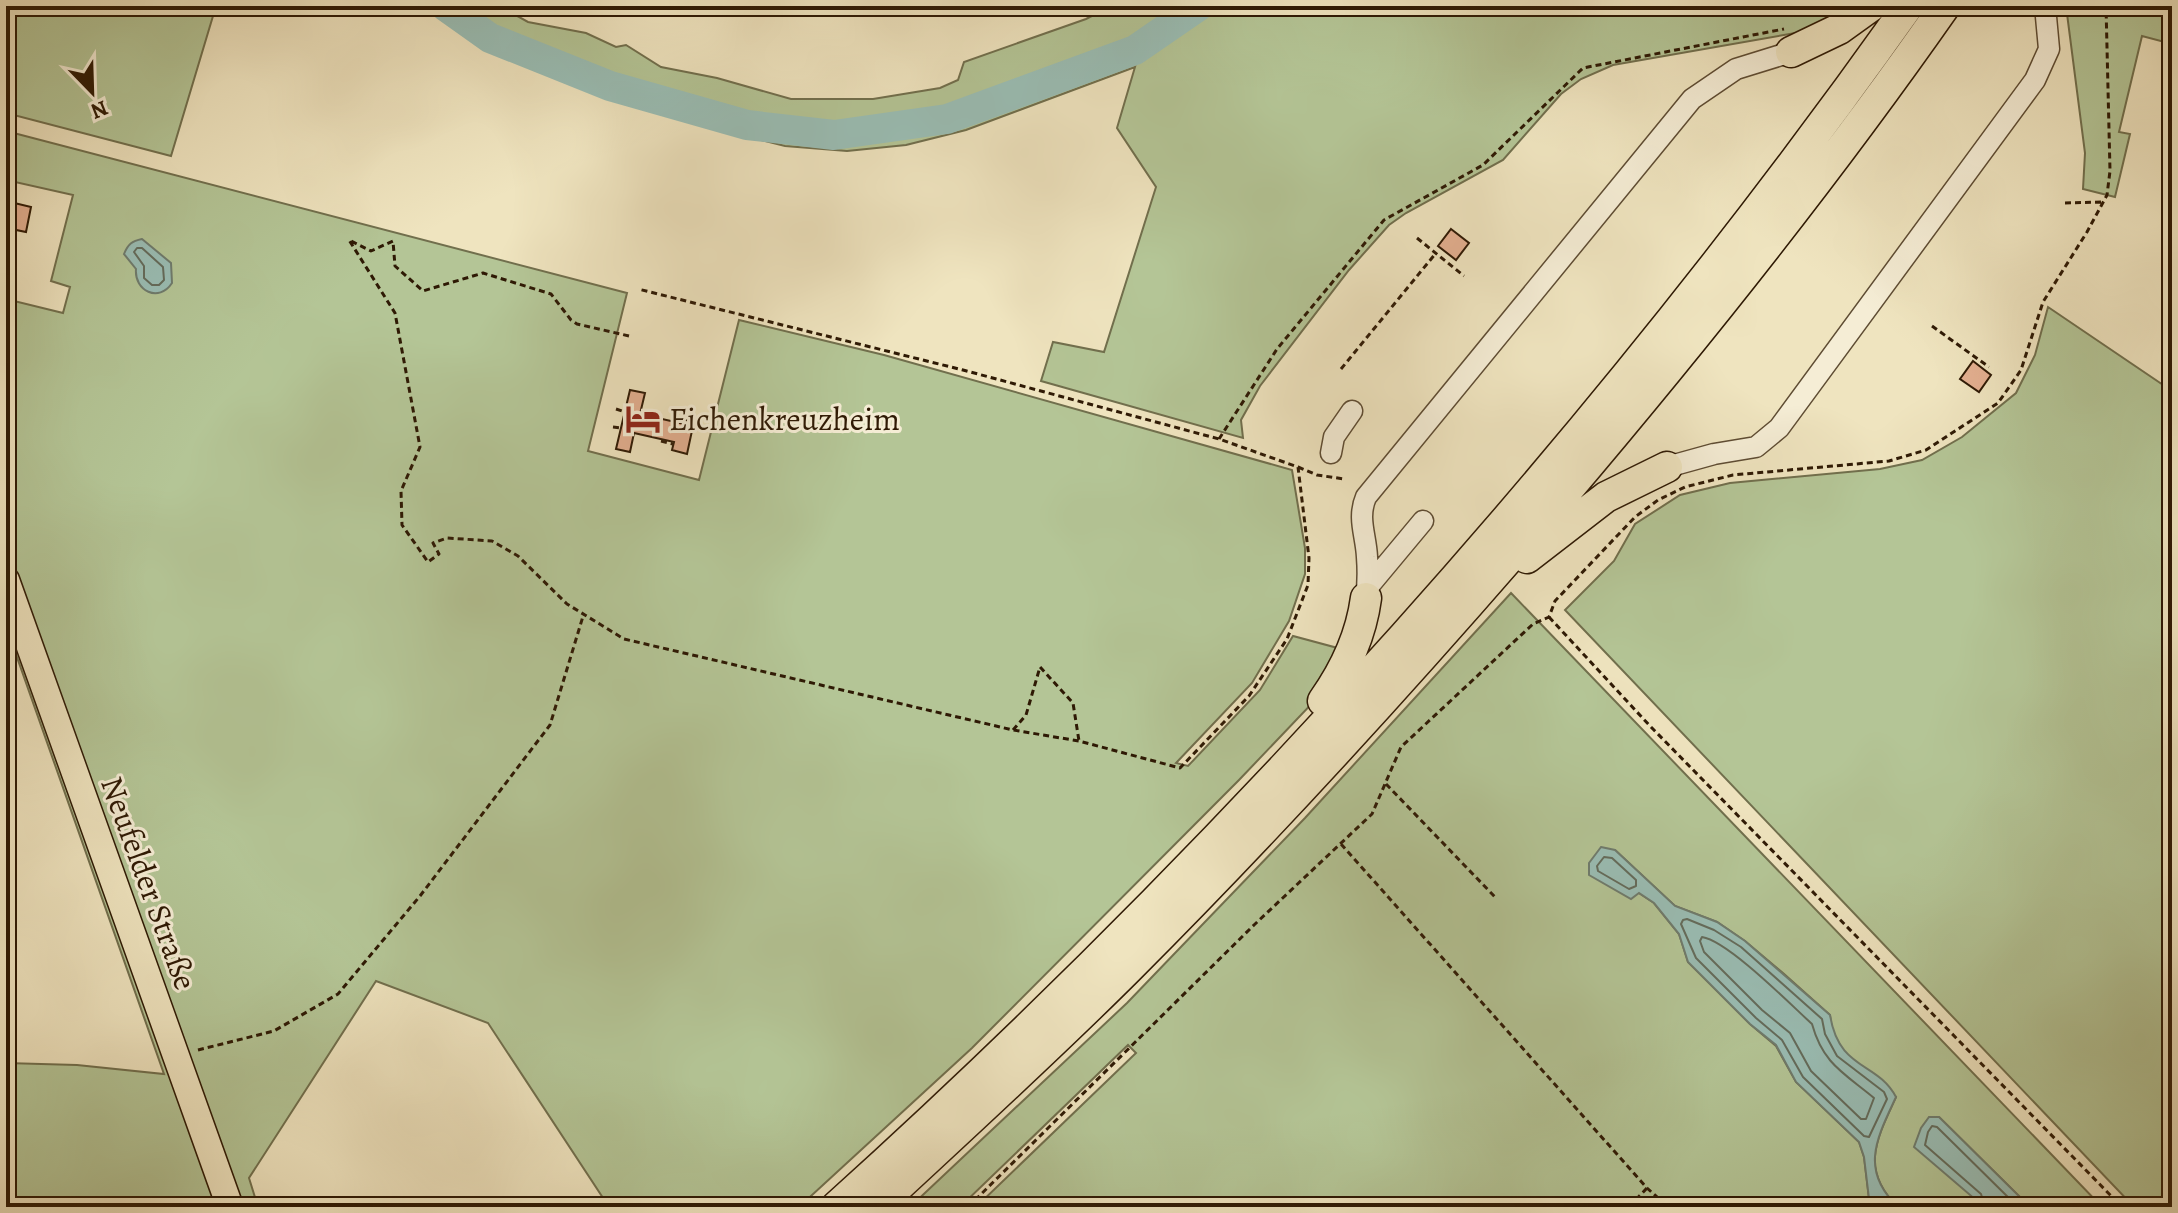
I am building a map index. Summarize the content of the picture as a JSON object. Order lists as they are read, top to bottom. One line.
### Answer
{"streets":{"main road":["Neufelder Straße"]},"places":{"hotel":["Eichenkreuzheim"]},"north":"bottom right"}
